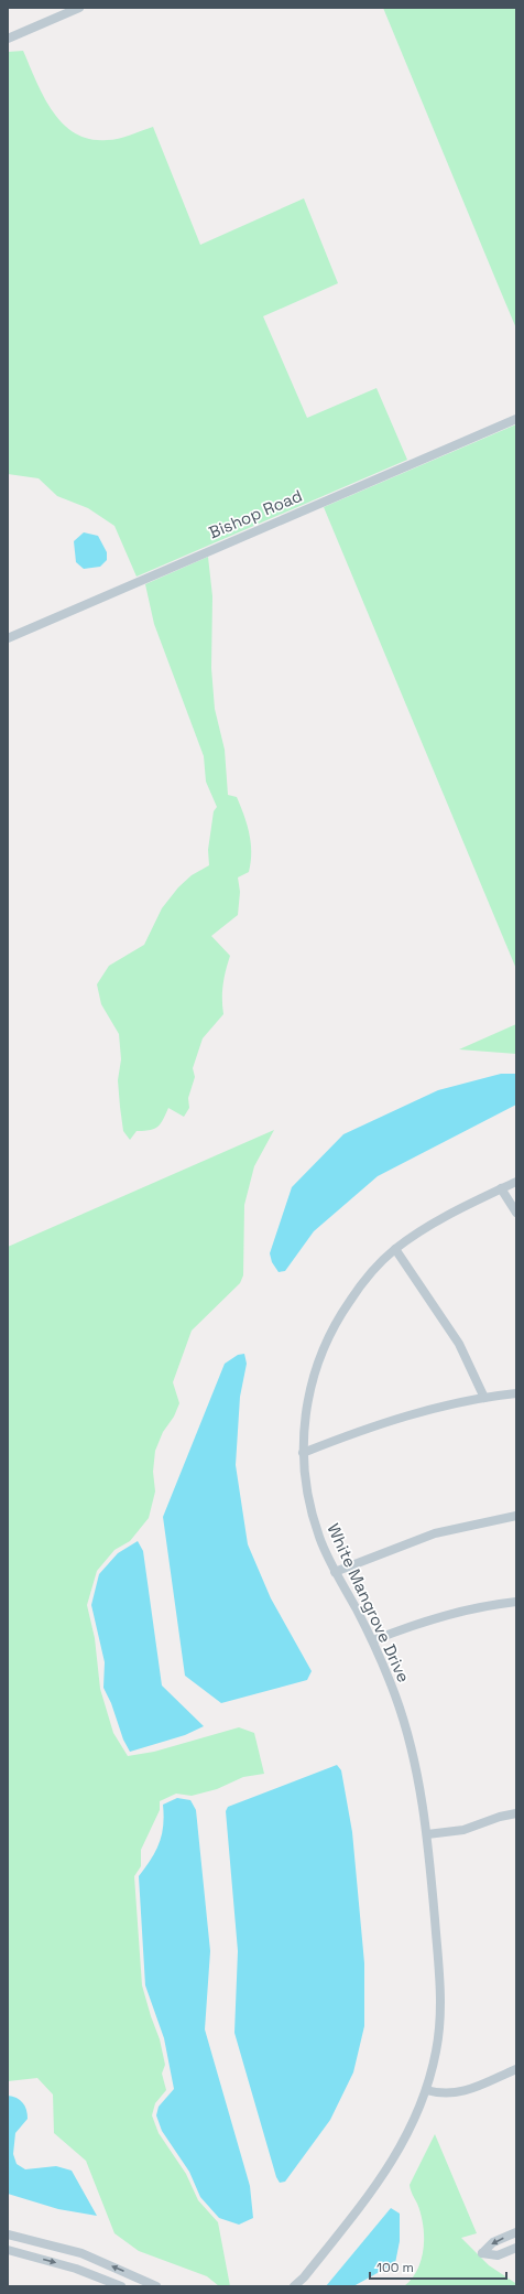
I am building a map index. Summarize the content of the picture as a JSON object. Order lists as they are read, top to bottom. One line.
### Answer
{"streets":{"street":["Bishop Road","White Mangrove Drive"]},"scale_bar":"100 m"}
